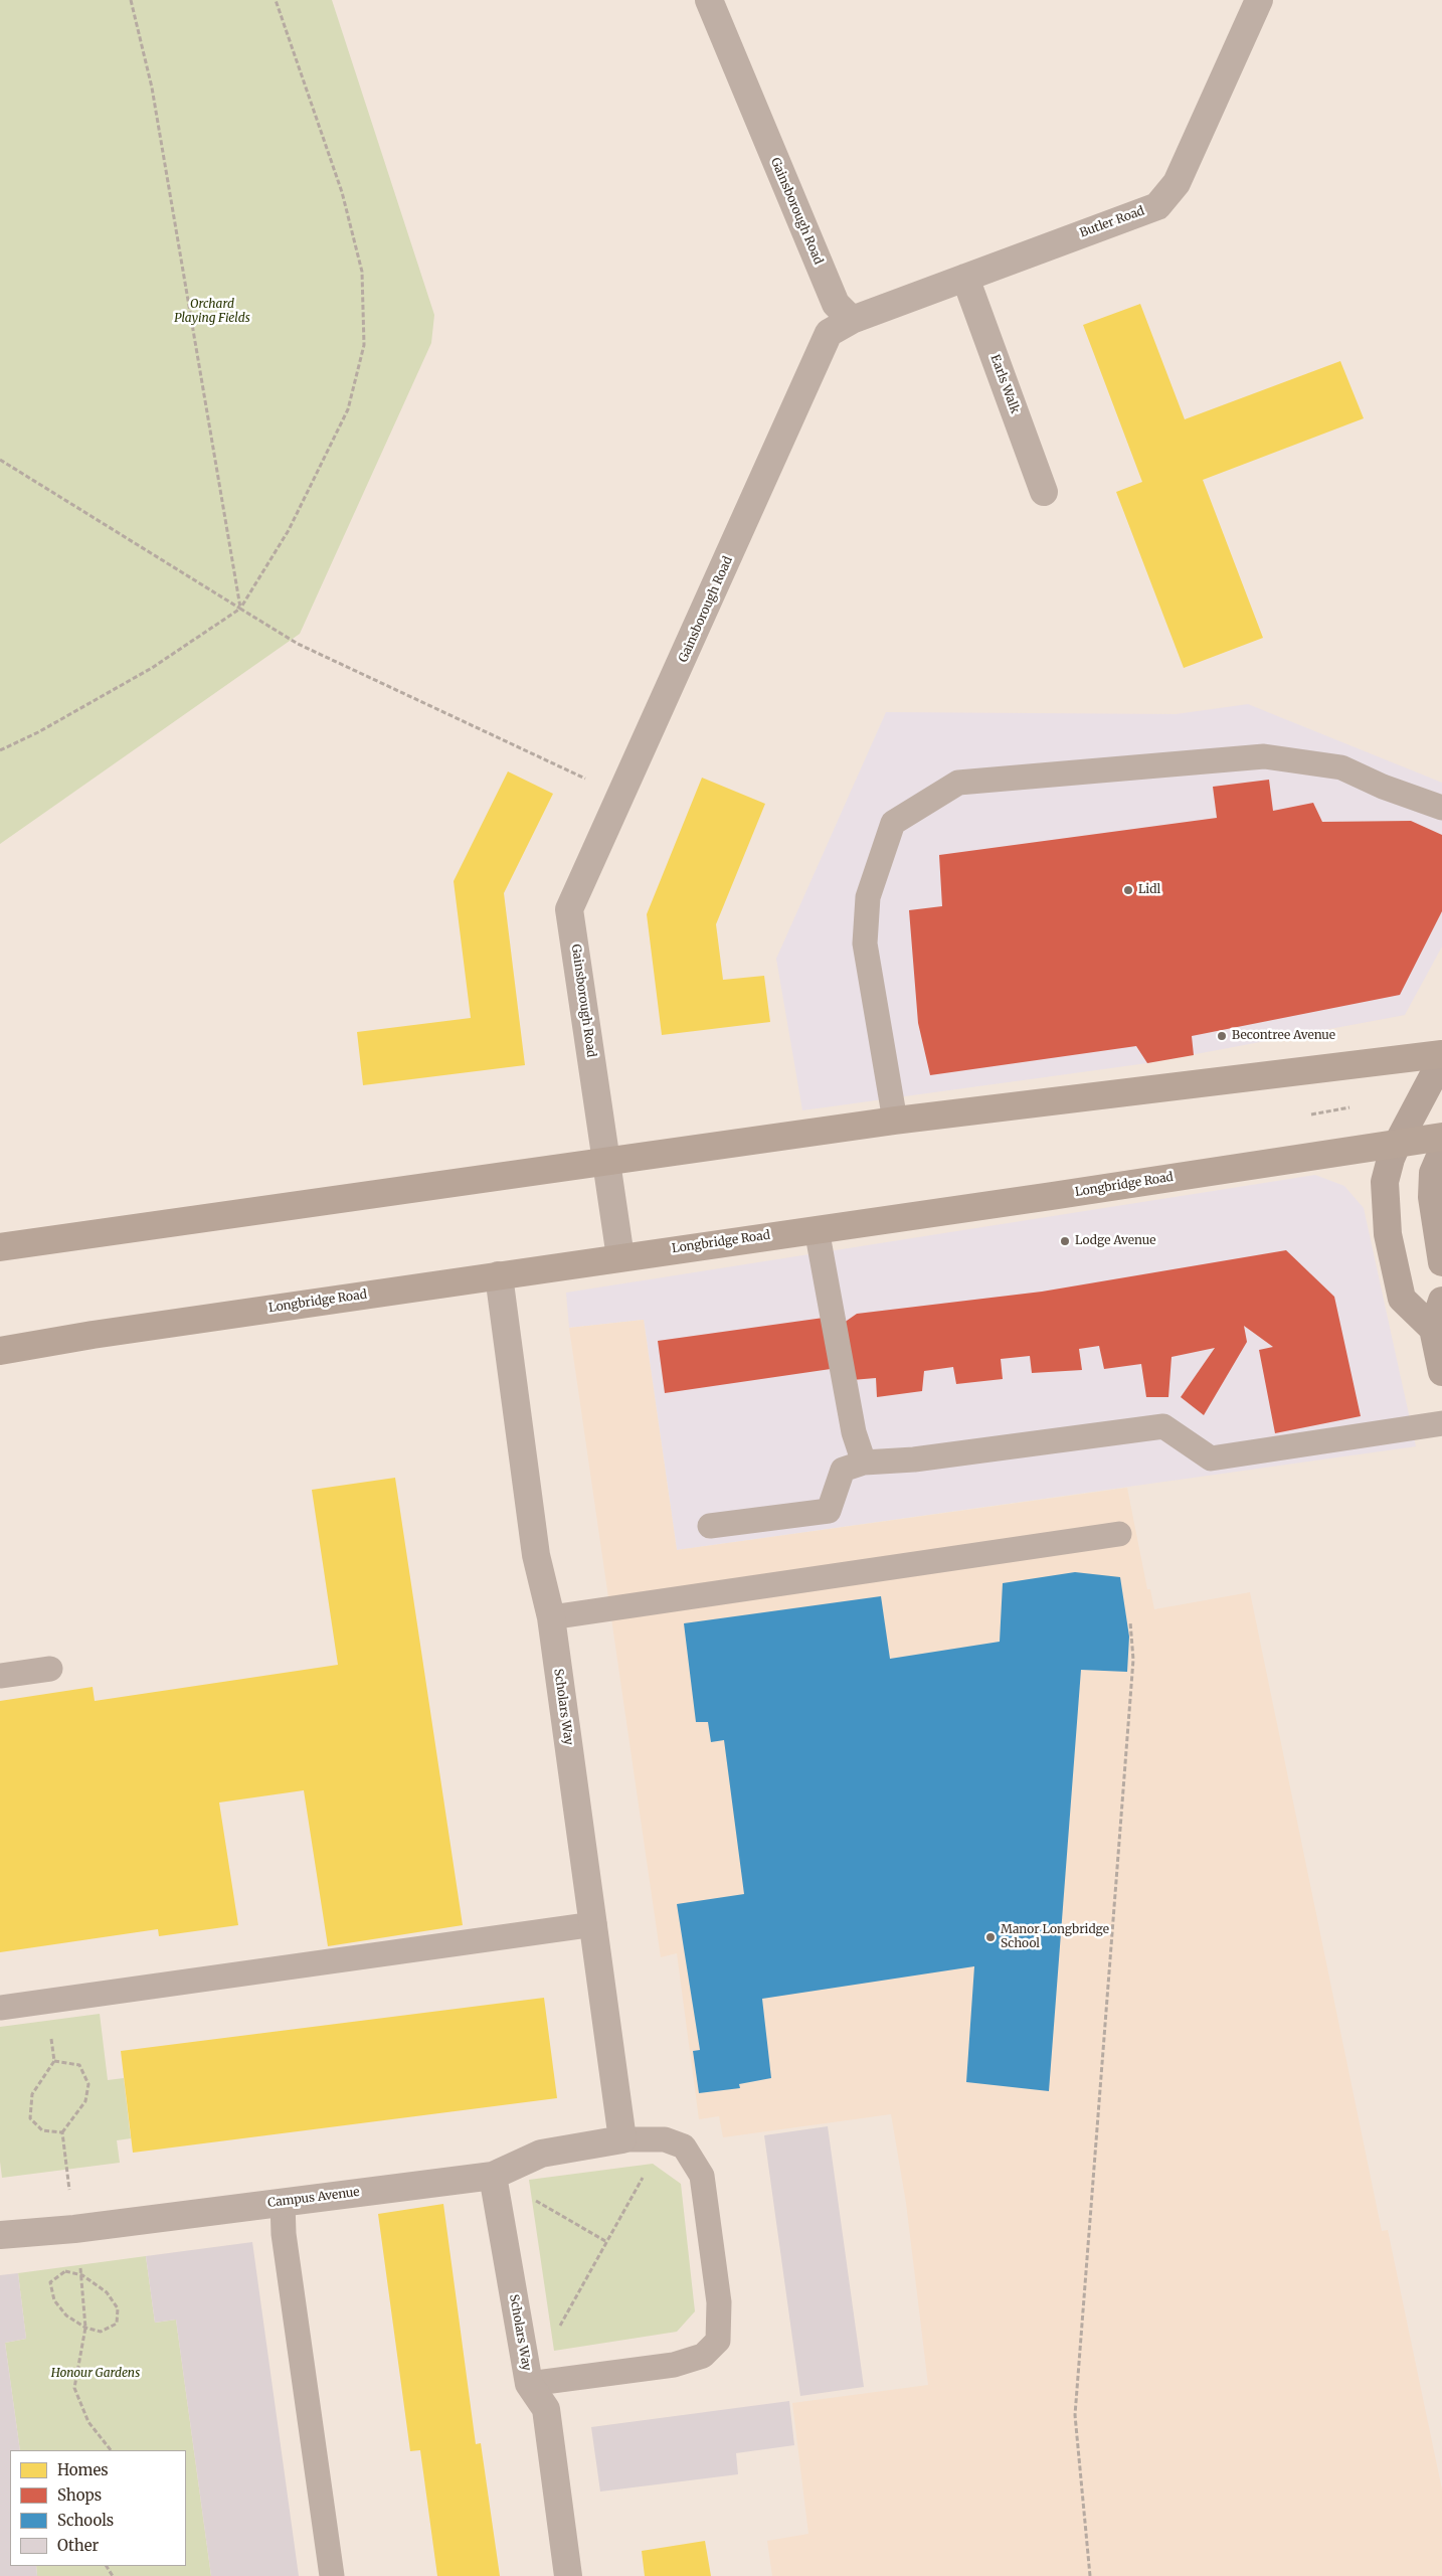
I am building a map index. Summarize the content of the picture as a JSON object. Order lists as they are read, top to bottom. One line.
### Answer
{"streets":{"main road":["Longbridge Road"],"street":["Gainsborough Road","Butler Road","Earls Walk","Scholars Way","Campus Avenue"]},"crossings":[["Gainsborough Road","Butler Road"],["Gainsborough Road","Longbridge Road"],["Butler Road","Earls Walk"],["Longbridge Road","Scholars Way"],["Scholars Way","Campus Avenue"]],"parks":["Orchard Playing Fields","Honour Gardens"],"places":["Lidl","Becontree Avenue","Lodge Avenue","Manor Longbridge School"],"legend":["Homes","Shops","Schools","Other"]}
